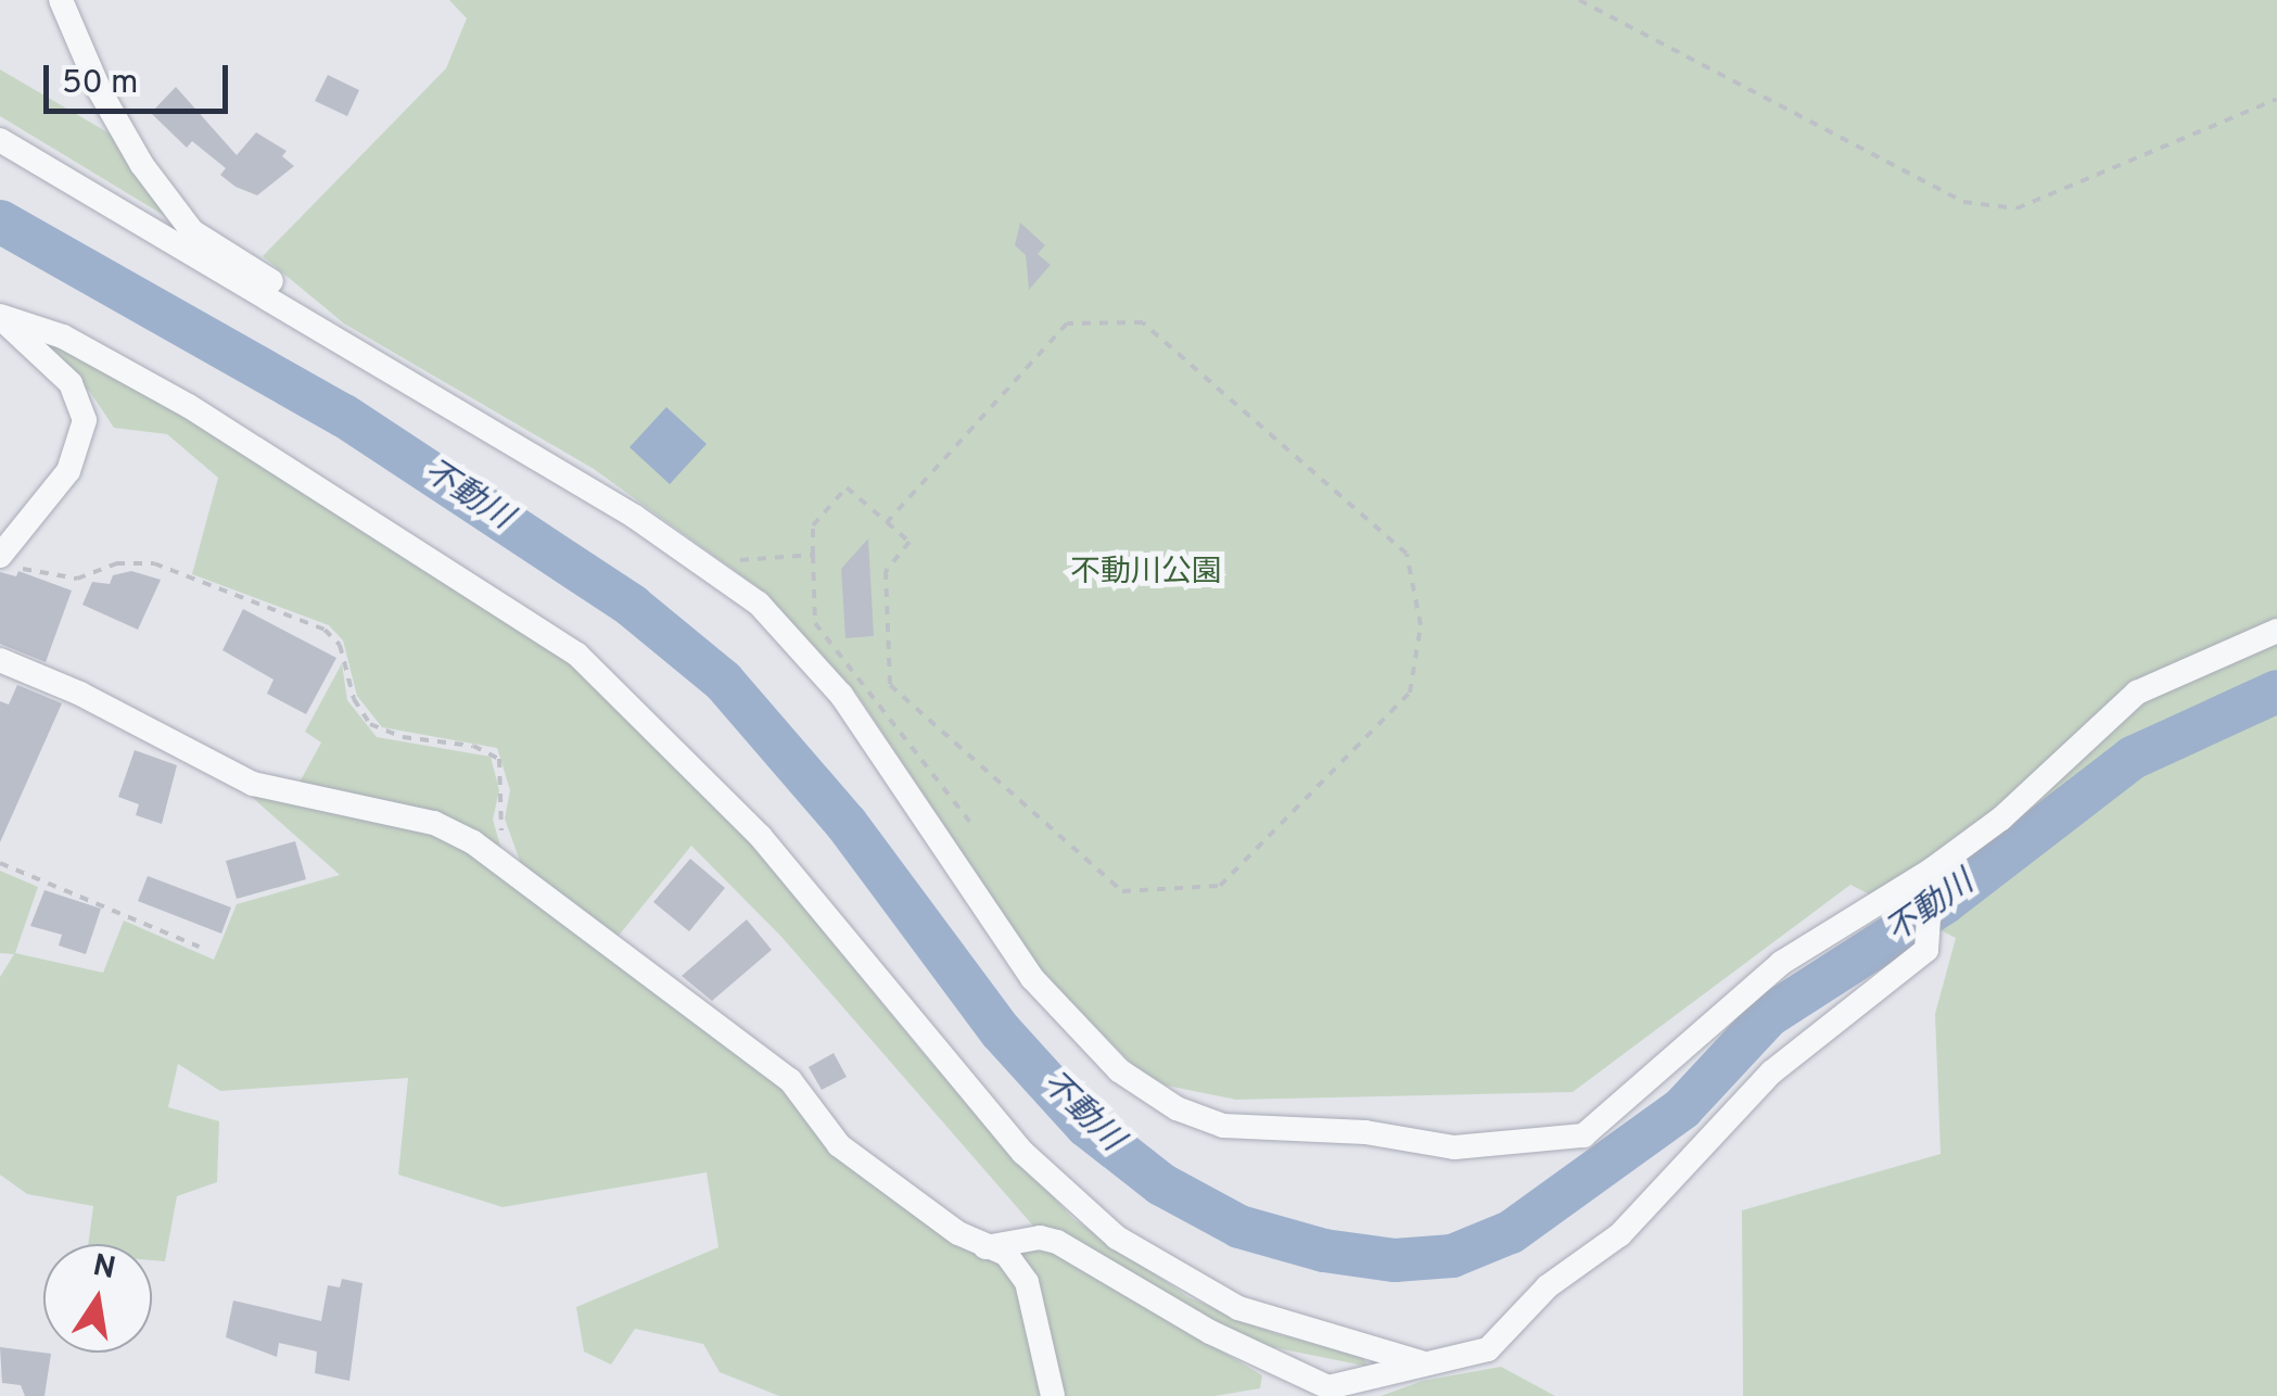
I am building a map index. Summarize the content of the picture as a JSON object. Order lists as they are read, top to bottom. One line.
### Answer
{"water":["不動川"],"parks":["不動川公園"],"scale_bar":"50 m","north":"top"}
